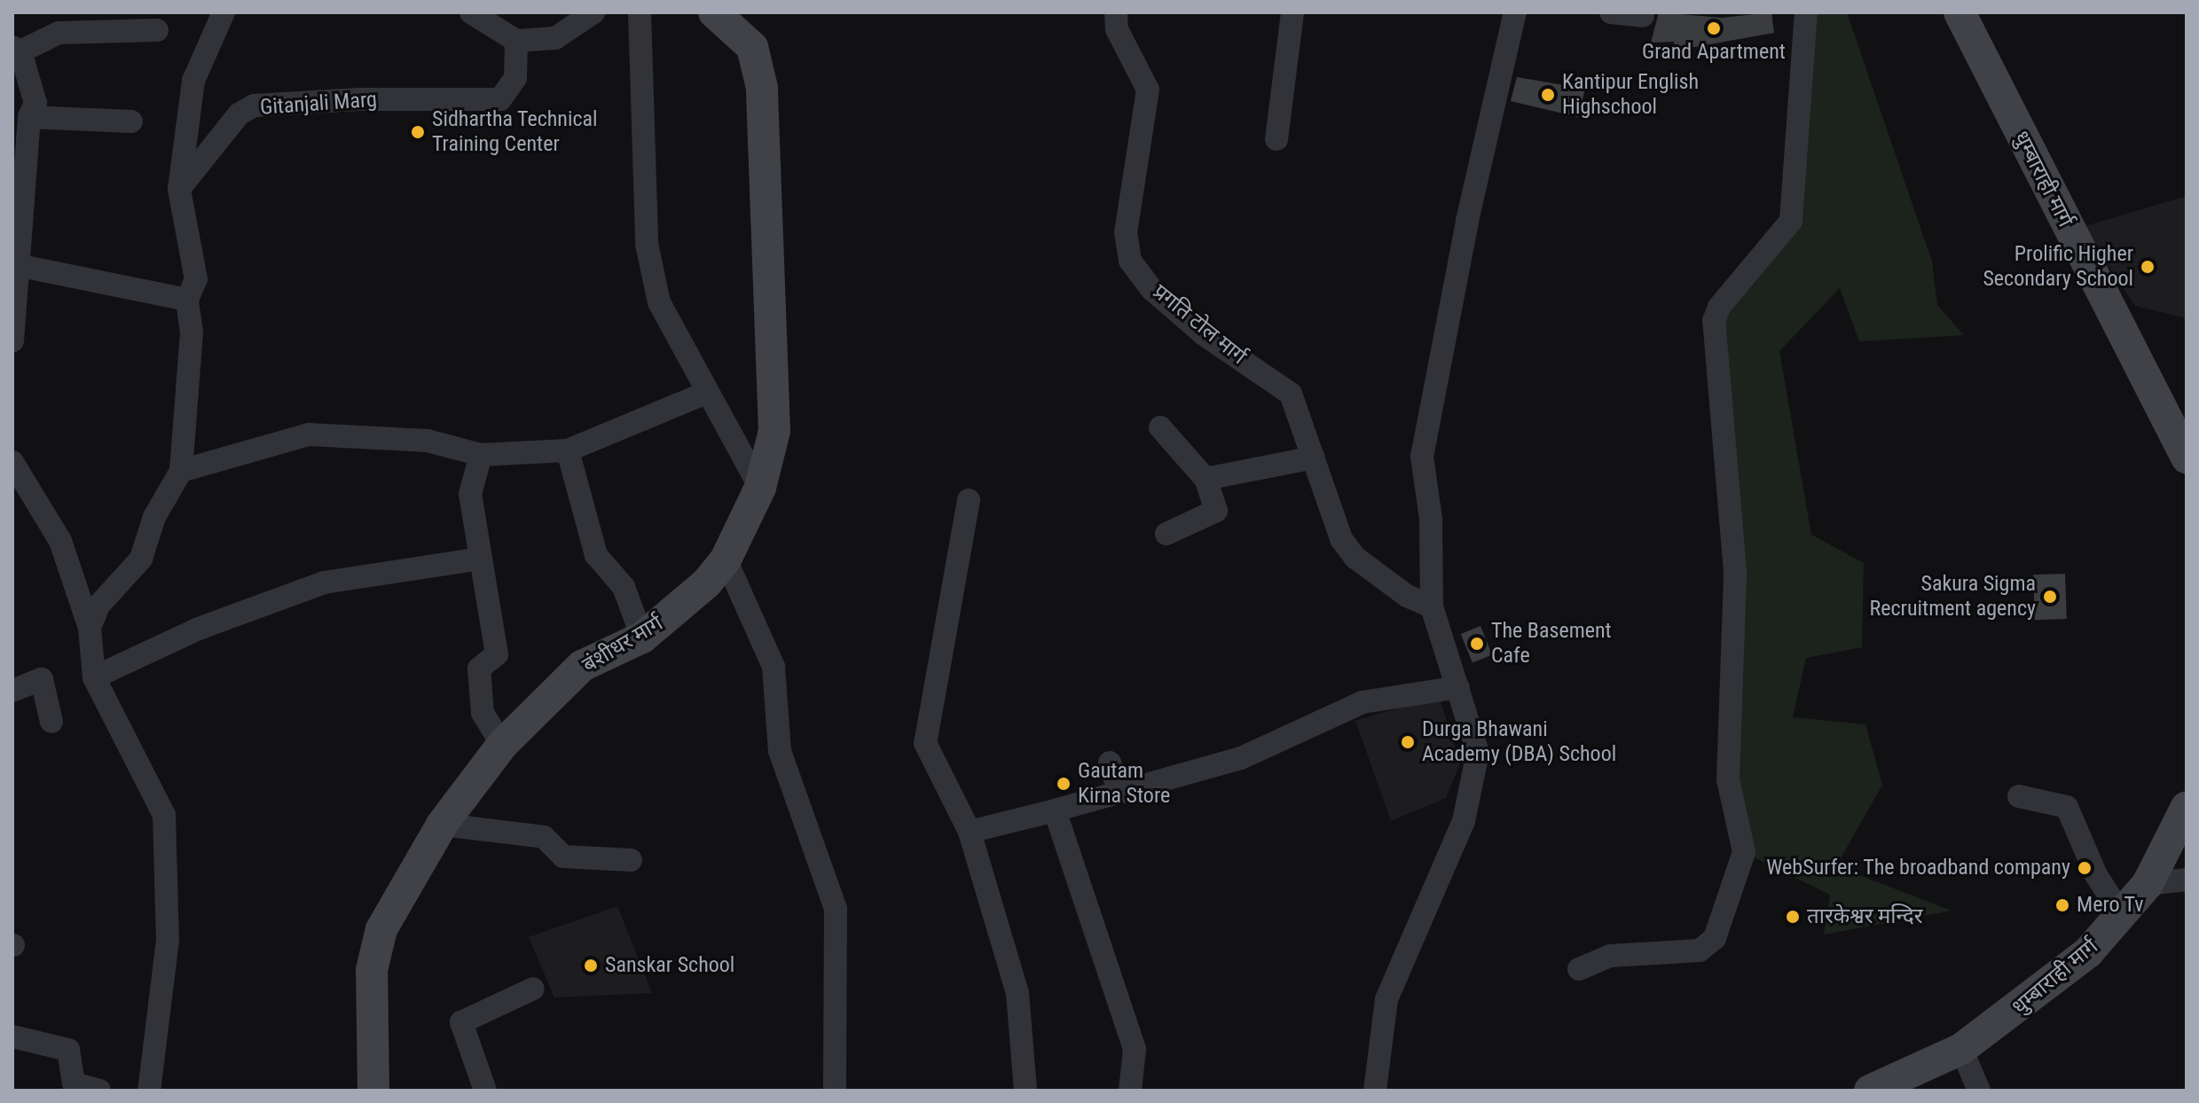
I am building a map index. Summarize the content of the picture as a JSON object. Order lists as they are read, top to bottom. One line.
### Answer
{"streets":{"main road":["धुम्बाराही मार्ग","बंशीधर मार्ग"],"street":["Gitanjali Marg","प्रगति टोल मार्ग"]},"places":["Grand Apartment","Kantipur English Highschool","Sidhartha Technical Training Center","Prolific Higher Secondary School","Sakura Sigma Recruitment agency","The Basement Cafe","Durga Bhawani Academy (DBA) School","Gautam Kirna Store","WebSurfer: The broadband company","Mero Tv","तारकेश्वर मन्दिर","Sanskar School"]}
